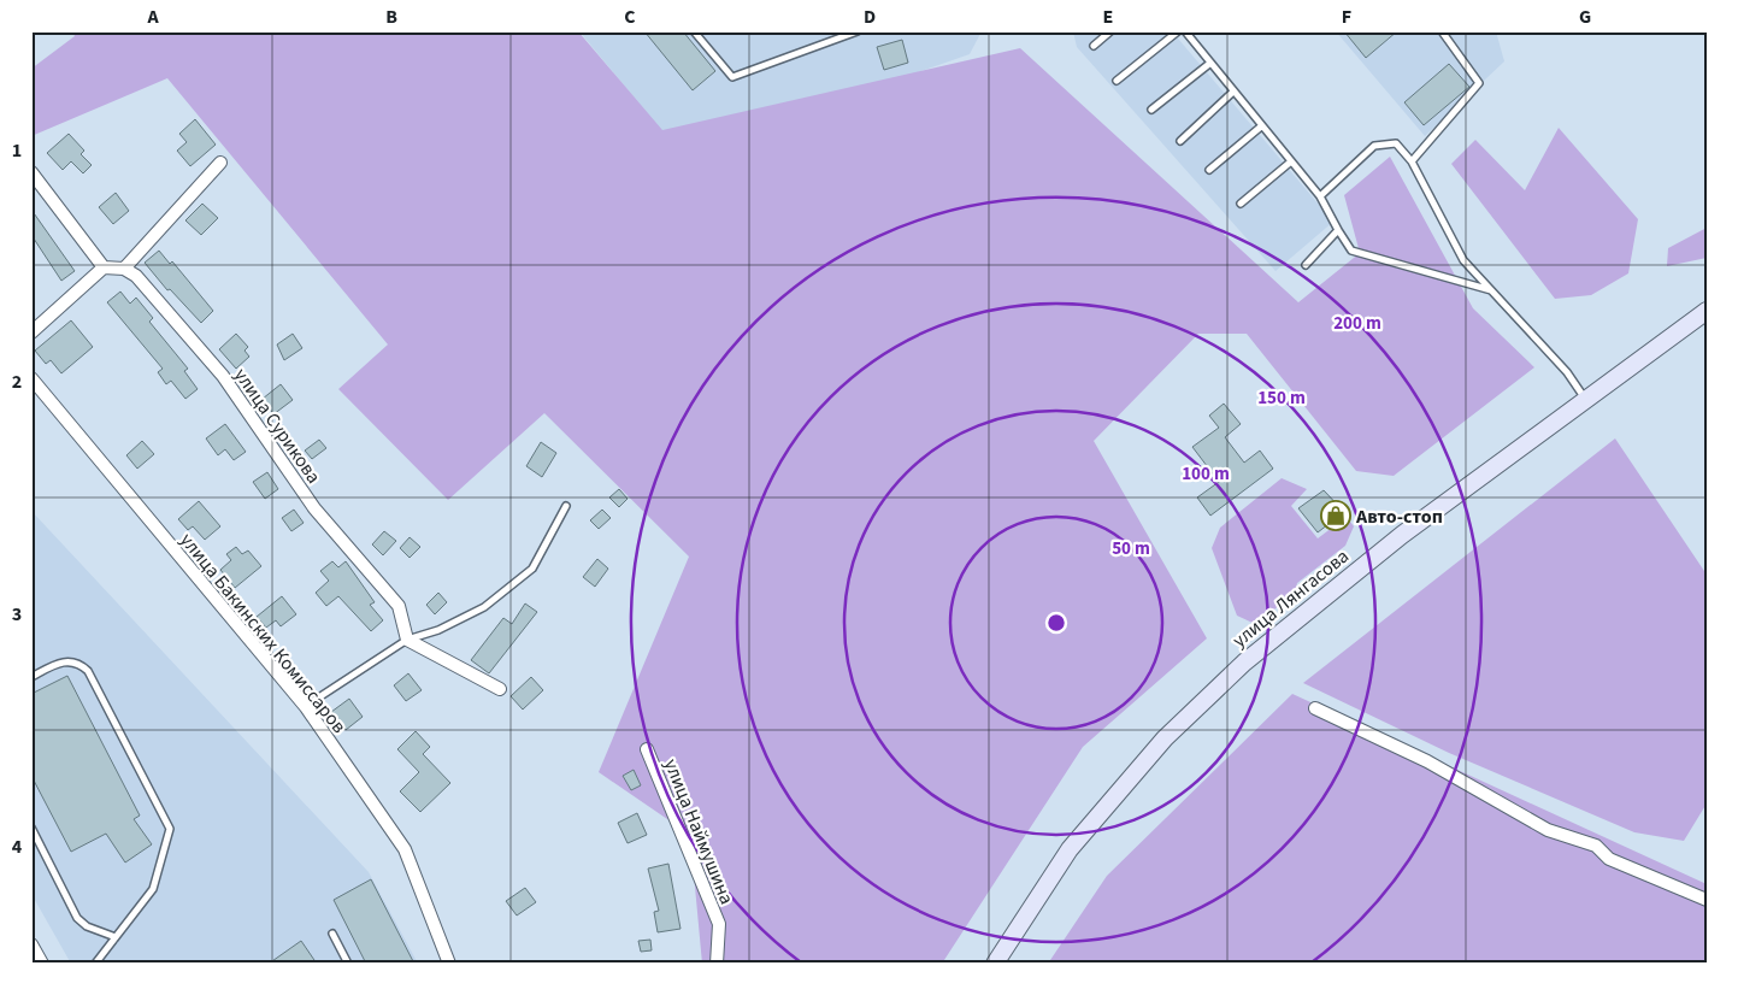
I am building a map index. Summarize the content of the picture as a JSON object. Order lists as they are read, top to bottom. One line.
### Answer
{"streets":{"main road":["улица Лянгасова"],"street":["улица Сурикова","улица Бакинских Комиссаров","улица Наймушина"]},"places":{"shop":["Авто-стоп"]},"grid":{"columns":["A","B","C","D","E","F","G"],"rows":["1","2","3","4"]},"rings":["200 m","150 m","100 m","50 m"]}
